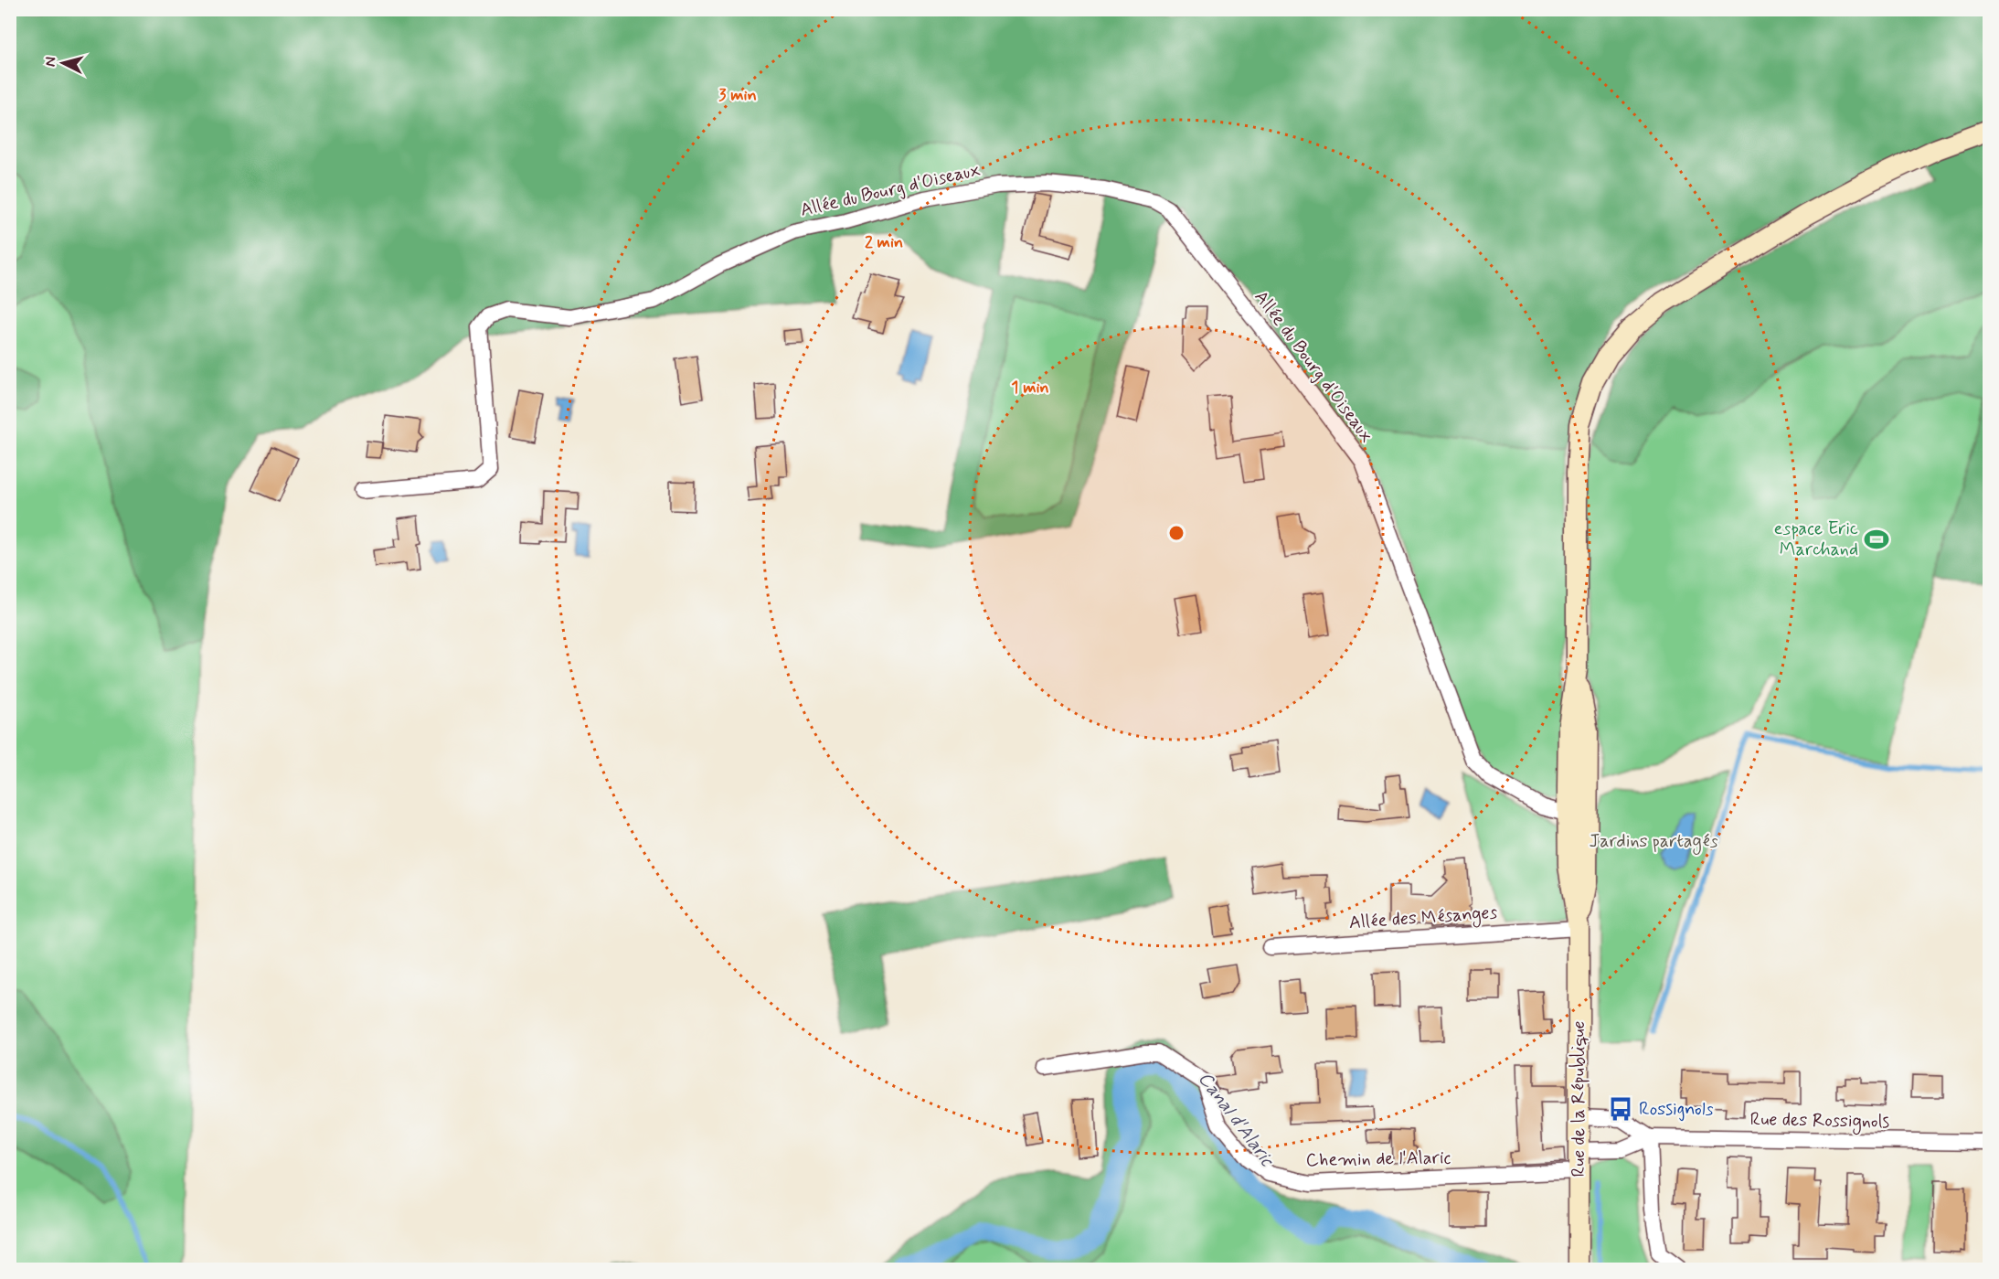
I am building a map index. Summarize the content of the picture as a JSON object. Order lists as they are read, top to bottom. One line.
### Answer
{"streets":{"street":["Allée du Bourg d'Oiseaux","Allée des Mésanges","Rue de la République","Rue des Rossignols","Chemin de l'Alaric"]},"crossings":[["Allée du Bourg d'Oiseaux","Rue de la République"],["Allée des Mésanges","Rue de la République"],["Rue de la République","Rue des Rossignols"],["Rue de la République","Chemin de l'Alaric"]],"water":["Canal d'Alaric"],"parks":["Jardins partagés"],"places":{"sports":["espace Eric Marchand"],"bus stop":["Rossignols"]},"north":"left","rings":["3 min","2 min","1 min"]}
